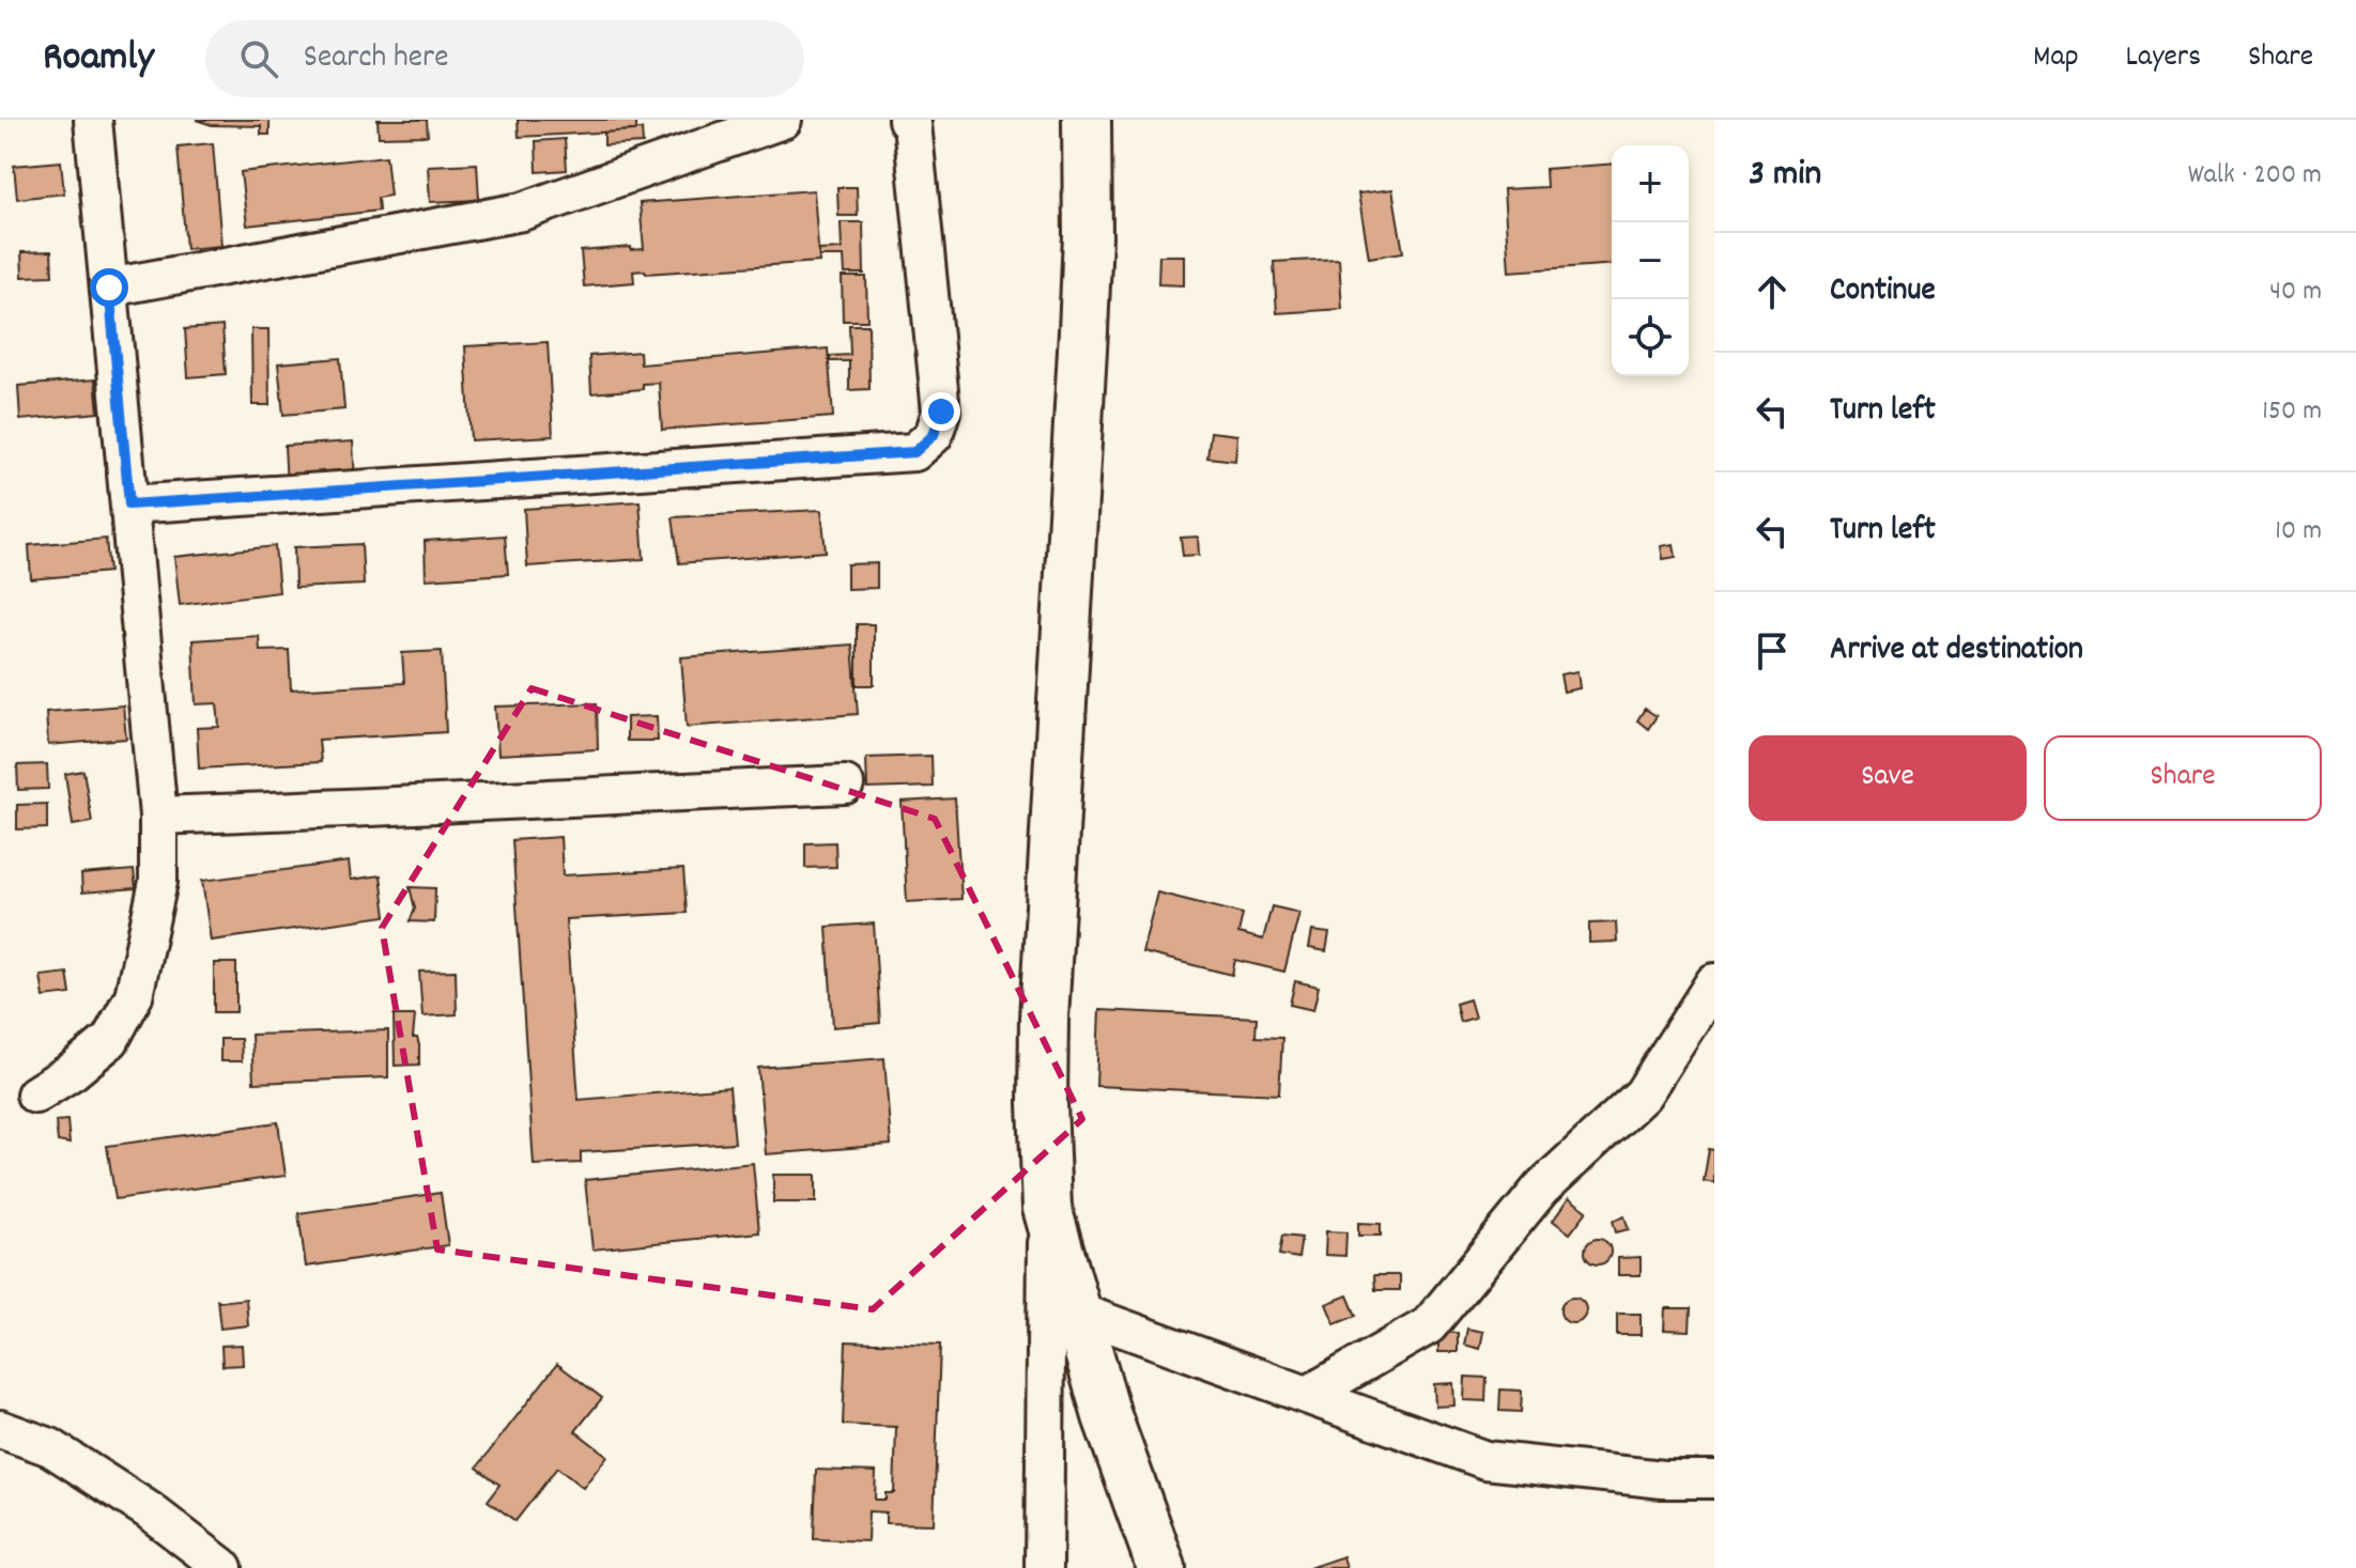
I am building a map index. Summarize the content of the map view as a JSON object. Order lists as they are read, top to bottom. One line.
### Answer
{"page":{"header":"Roamly","search":"Search here","nav":["Map","Layers","Share"],"heading":["3 min","Walk · 200 m"],"map_buttons":["+","−"],"list":[["Continue","40 m"],["Turn left","150 m"],["Turn left","10 m"],"Arrive at destination"],"buttons":["Save","Share"]}}
